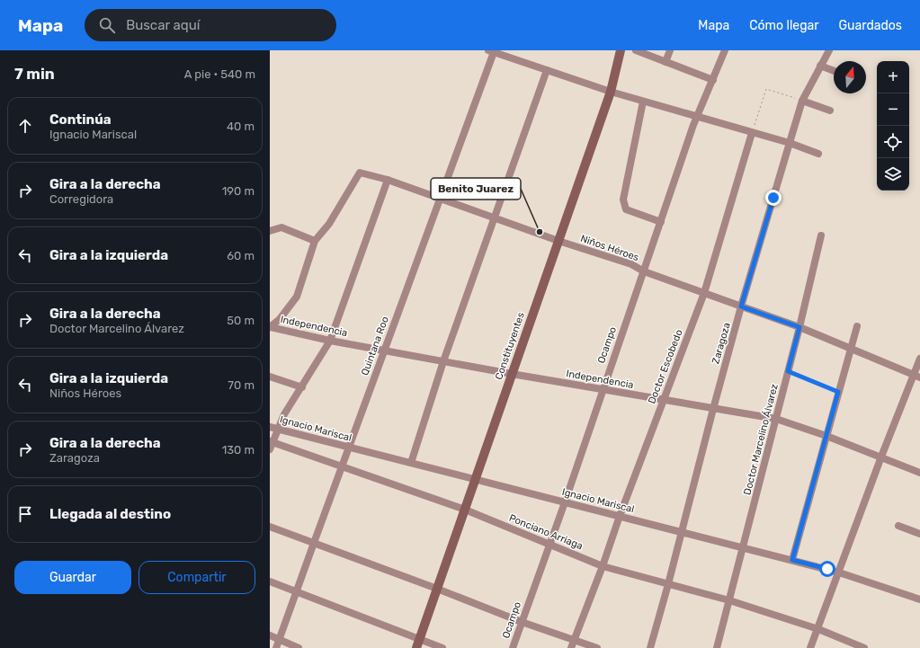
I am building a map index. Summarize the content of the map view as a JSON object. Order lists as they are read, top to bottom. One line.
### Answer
{"streets":{"street":["Niños Héroes","Independencia","Zaragoza","Ocampo","Quintana Roo","Constituyentes","Doctor Escobedo","Ignacio Mariscal","Doctor Marcelino Álvarez","Ponciano Arriaga"]},"crossings":[["Niños Héroes","Zaragoza"],["Niños Héroes","Ocampo"],["Niños Héroes","Quintana Roo"],["Niños Héroes","Constituyentes"],["Niños Héroes","Doctor Escobedo"],["Niños Héroes","Doctor Marcelino Álvarez"],["Independencia","Zaragoza"],["Independencia","Ocampo"],["Independencia","Quintana Roo"],["Independencia","Constituyentes"],["Independencia","Doctor Escobedo"],["Independencia","Doctor Marcelino Álvarez"],["Zaragoza","Ignacio Mariscal"],["Zaragoza","Ponciano Arriaga"],["Ocampo","Ignacio Mariscal"],["Ocampo","Ponciano Arriaga"],["Quintana Roo","Ignacio Mariscal"],["Quintana Roo","Ponciano Arriaga"],["Constituyentes","Ignacio Mariscal"],["Constituyentes","Ponciano Arriaga"],["Doctor Escobedo","Ignacio Mariscal"],["Doctor Escobedo","Ponciano Arriaga"],["Ignacio Mariscal","Doctor Marcelino Álvarez"],["Doctor Marcelino Álvarez","Ponciano Arriaga"]],"places":["Benito Juarez"],"north":"top","page":{"header":"Mapa","search":"Buscar aquí","nav":["Mapa","Cómo llegar","Guardados"],"heading":["7 min","A pie · 540 m"],"map_buttons":["+","−"],"list":[["Continúa","Ignacio Mariscal","40 m"],["Gira a la derecha","Corregidora","190 m"],["Gira a la izquierda","60 m"],["Gira a la derecha","Doctor Marcelino Álvarez","50 m"],["Gira a la izquierda","Niños Héroes","70 m"],["Gira a la derecha","Zaragoza","130 m"],"Llegada al destino"],"buttons":["Guardar","Compartir"]}}
